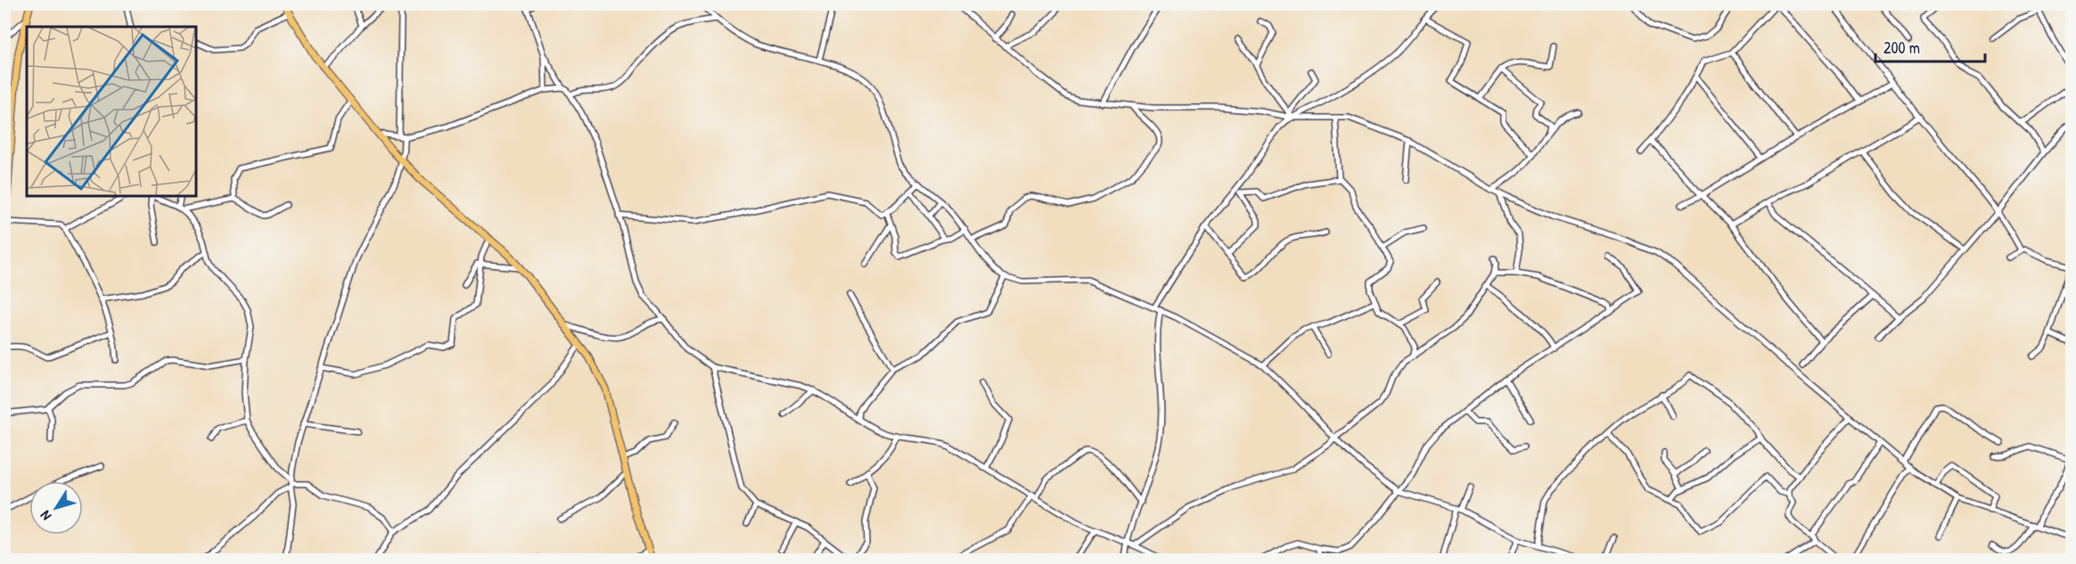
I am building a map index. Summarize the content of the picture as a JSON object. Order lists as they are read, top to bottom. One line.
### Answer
{"scale_bar":"200 m","north":"bottom left"}
